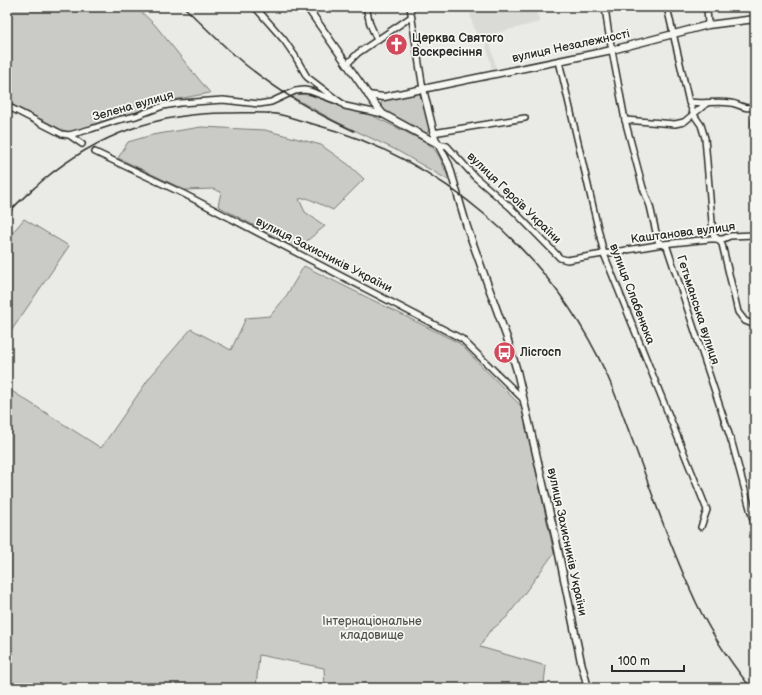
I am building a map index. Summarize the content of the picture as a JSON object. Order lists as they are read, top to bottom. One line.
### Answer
{"streets":{"street":["вулиця Незалежності","Зелена вулиця","вулиця Героїв України","Каштанова вулиця","вулиця Захисників України","вулиця Слабенюка","Гетьманська вулиця"]},"crossings":[["вулиця Незалежності","вулиця Слабенюка"],["вулиця Незалежності","Гетьманська вулиця"],["вулиця Героїв України","Каштанова вулиця"],["вулиця Героїв України","вулиця Захисників України"],["Каштанова вулиця","вулиця Слабенюка"],["Каштанова вулиця","Гетьманська вулиця"]],"parks":["Інтернаціональне кладовище"],"places":{"church":["Церква Святого Воскресіння"],"bus stop":["Лісгосп"]},"scale_bar":"100 m"}
